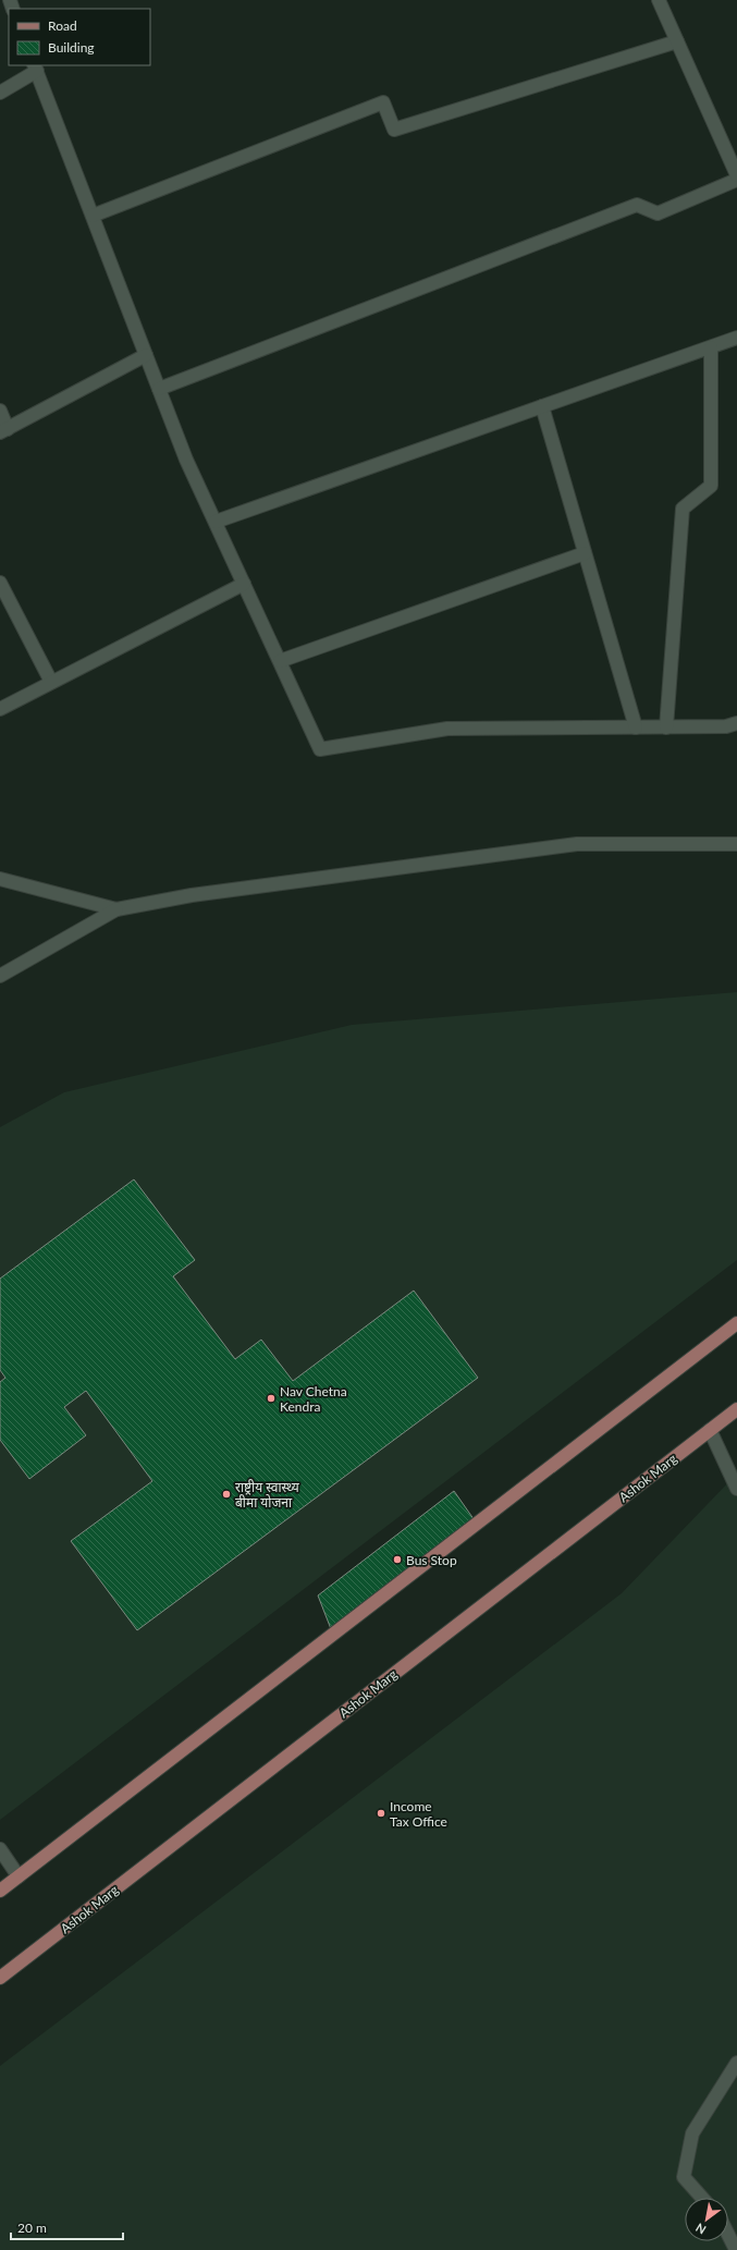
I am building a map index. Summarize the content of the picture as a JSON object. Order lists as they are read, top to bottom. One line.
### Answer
{"streets":{"main road":["Ashok Marg"]},"places":["Nav Chetna Kendra","राष्ट्रीय स्वास्थ्य बीमा योजना","Bus Stop","Income Tax Office"],"legend":["Road","Building"],"scale_bar":"20 m","north":"bottom left"}
